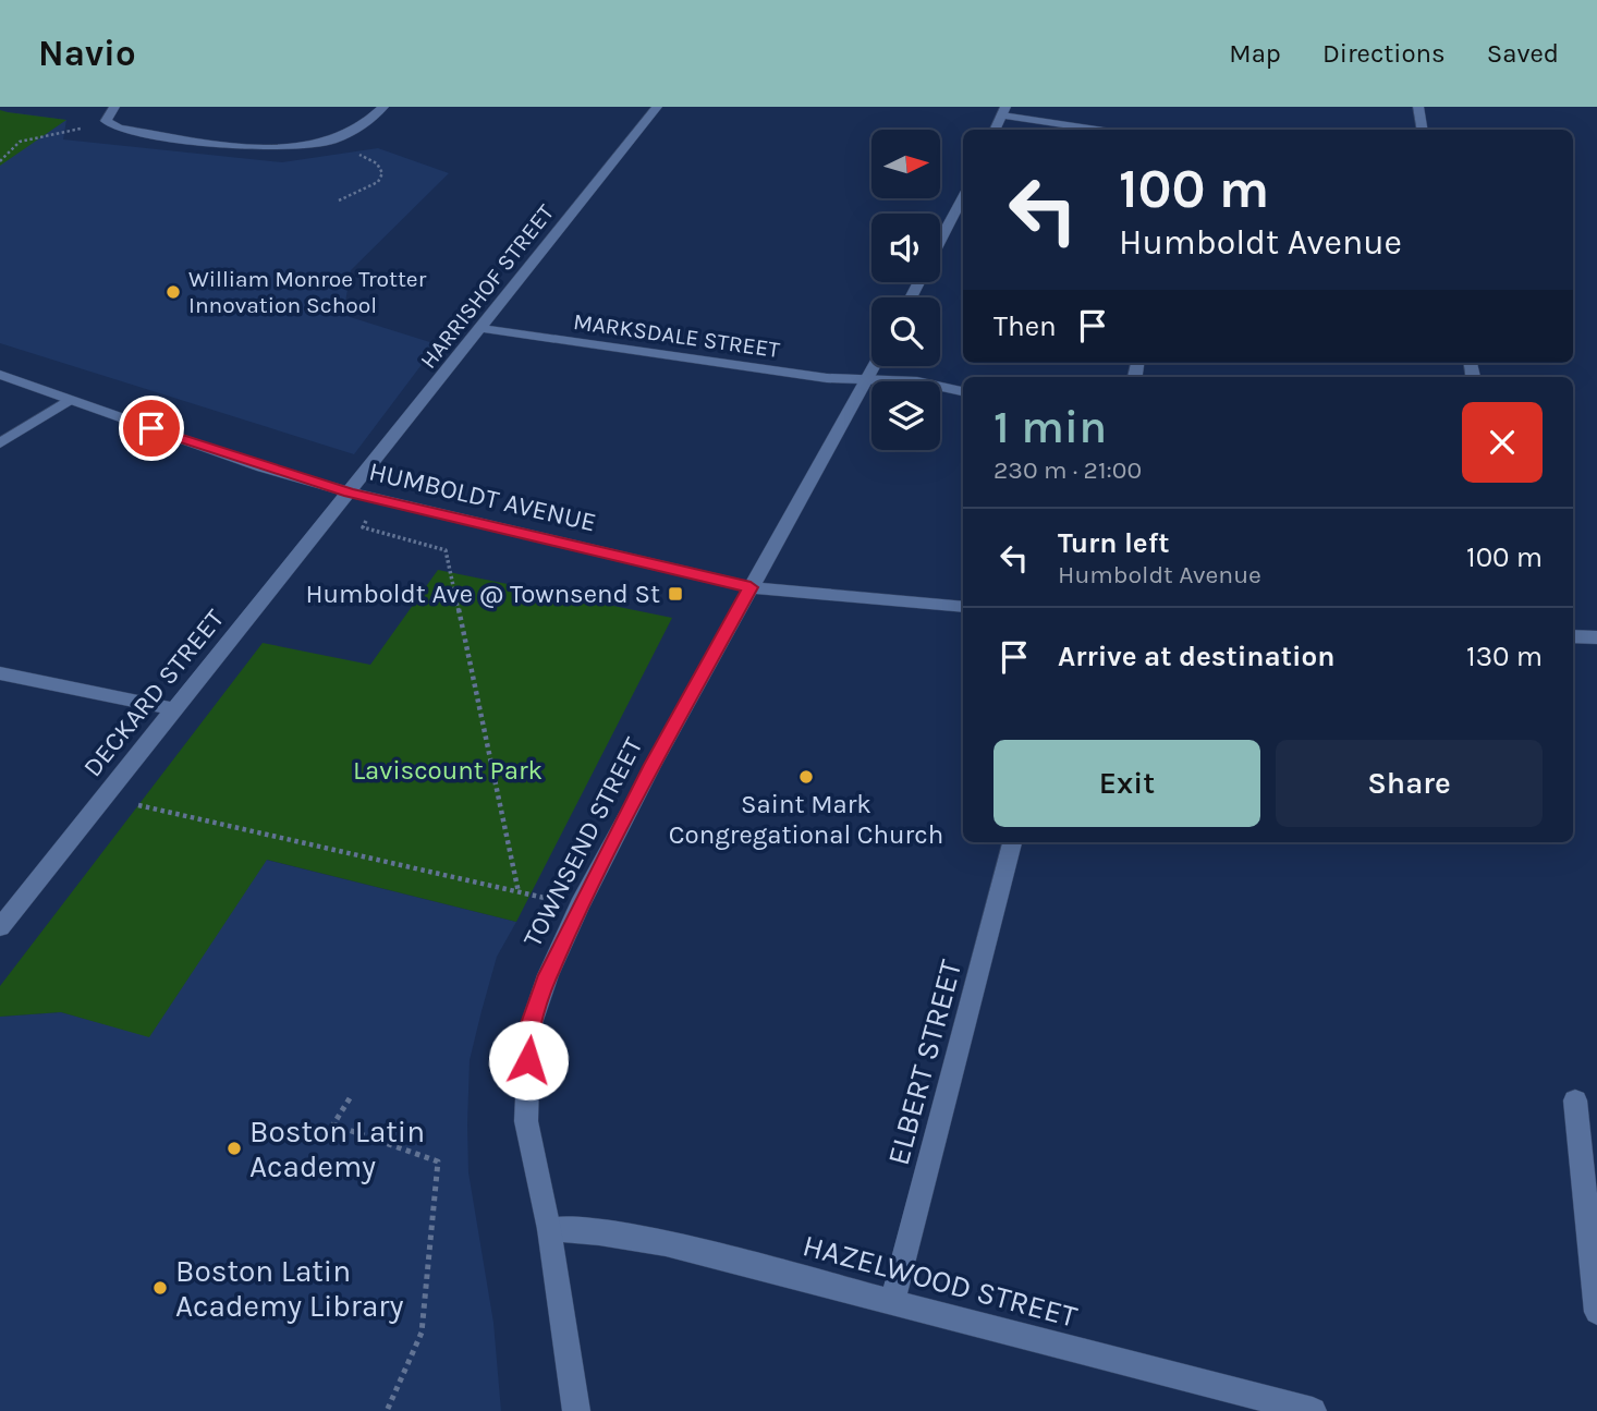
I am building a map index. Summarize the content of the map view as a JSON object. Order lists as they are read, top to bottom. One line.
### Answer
{"streets":{"street":["HARRISHOF STREET","MARKSDALE STREET","HUMBOLDT AVENUE","DECKARD STREET","TOWNSEND STREET","ELBERT STREET","HAZELWOOD STREET"]},"crossings":[["HARRISHOF STREET","MARKSDALE STREET"],["HARRISHOF STREET","HUMBOLDT AVENUE"],["HARRISHOF STREET","DECKARD STREET"],["MARKSDALE STREET","TOWNSEND STREET"],["HUMBOLDT AVENUE","DECKARD STREET"],["HUMBOLDT AVENUE","TOWNSEND STREET"],["TOWNSEND STREET","HAZELWOOD STREET"],["ELBERT STREET","HAZELWOOD STREET"]],"parks":["Laviscount Park"],"places":{"other":["William Monroe Trotter Innovation School","Saint Mark Congregational Church","Boston Latin Academy","Boston Latin Academy Library"],"transit":["Humboldt Ave @ Townsend St"]},"north":"right","page":{"header":"Navio","nav":["Map","Directions","Saved"],"turn":["100 m","Humboldt Avenue"],"then":"Then","heading":["1 min","230 m · 21:00"],"list":[{"name":"Turn left","note":"Humboldt Avenue","value":"100 m"},{"name":"Arrive at destination","value":"130 m"}],"buttons":["Exit","Share"]}}
